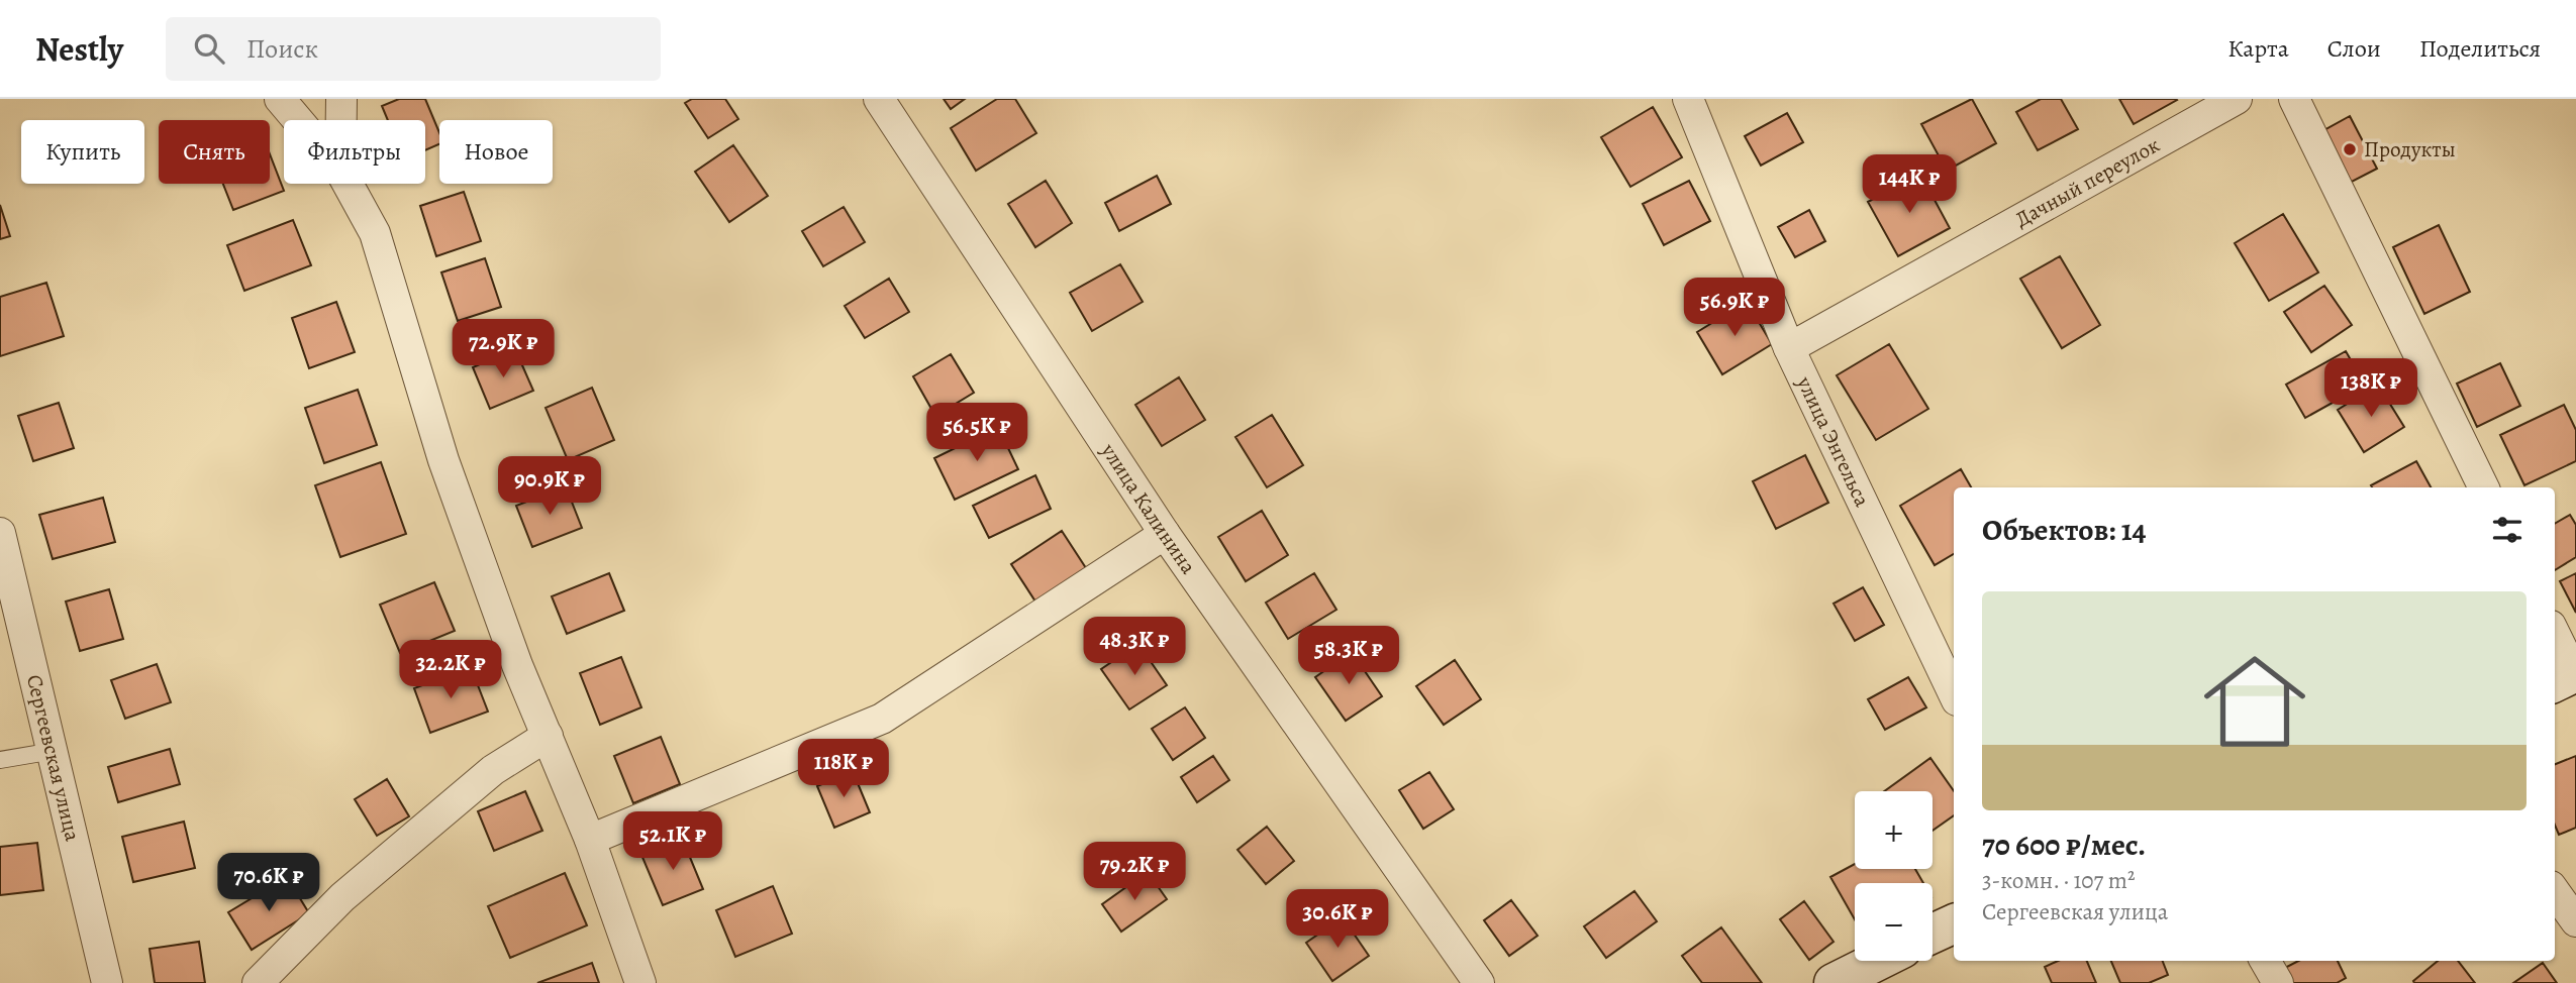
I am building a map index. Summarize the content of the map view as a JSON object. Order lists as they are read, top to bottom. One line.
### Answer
{"streets":{"street":["Дачный переулок","улица Энгельса","улица Калинина","Сергеевская улица"]},"crossings":[["Дачный переулок","улица Энгельса"]],"places":["Продукты"],"page":{"header":"Nestly","search":"Поиск","nav":["Карта","Слои","Поделиться"],"chip":["Купить","Снять","Фильтры","Новое"],"price":["144K ₽","56.9K ₽","72.9K ₽","138K ₽","56.5K ₽","90.9K ₽","48.3K ₽","58.3K ₽","32.2K ₽","118K ₽","52.1K ₽","79.2K ₽","70.6K ₽","30.6K ₽"],"heading":"Объектов: 14","list":[{"name":"70 600 ₽/мес.","note":"3-комн. · 107 m² · Сергеевская улица"}],"map_buttons":["+","−"]}}
